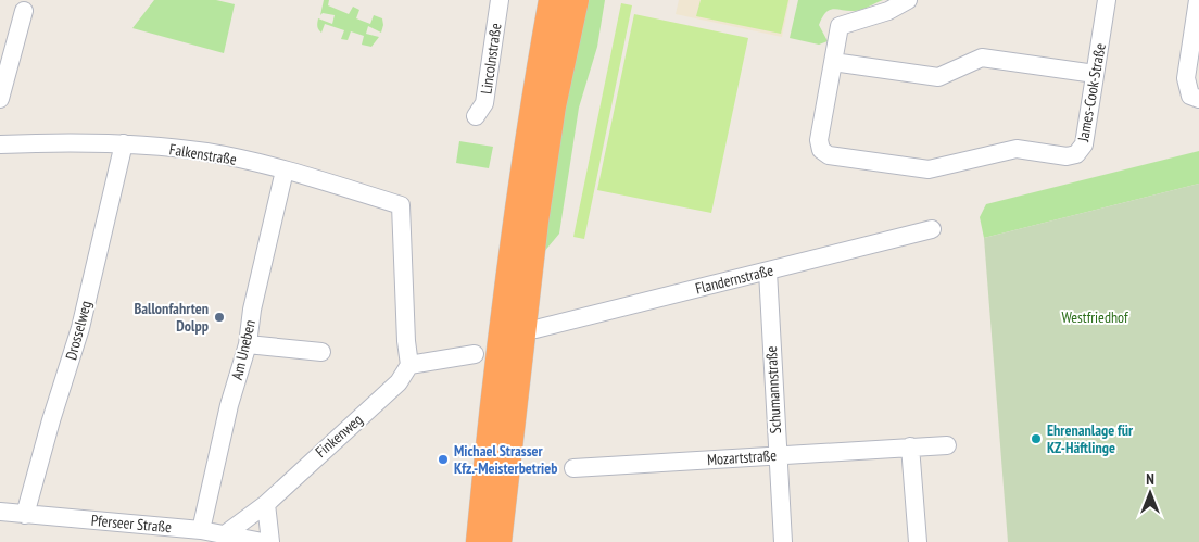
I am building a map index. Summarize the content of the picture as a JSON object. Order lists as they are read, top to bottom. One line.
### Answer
{"streets":{"street":["Lincolnstraße","James-Cook-Straße","Falkenstraße","Flandernstraße","Drosselweg","Am Uneben","Schumannstraße","Finkenweg","Mozartstraße","Pferseer Straße"]},"crossings":[["Falkenstraße","Drosselweg"],["Falkenstraße","Am Uneben"],["Falkenstraße","Finkenweg"],["Flandernstraße","Schumannstraße"],["Drosselweg","Pferseer Straße"],["Am Uneben","Pferseer Straße"],["Schumannstraße","Mozartstraße"],["Finkenweg","Pferseer Straße"]],"parks":["Westfriedhof"],"places":["Ballonfahrten Dolpp","Ehrenanlage für KZ-Häftlinge","Michael Strasser Kfz.-Meisterbetrieb"],"north":"top"}
